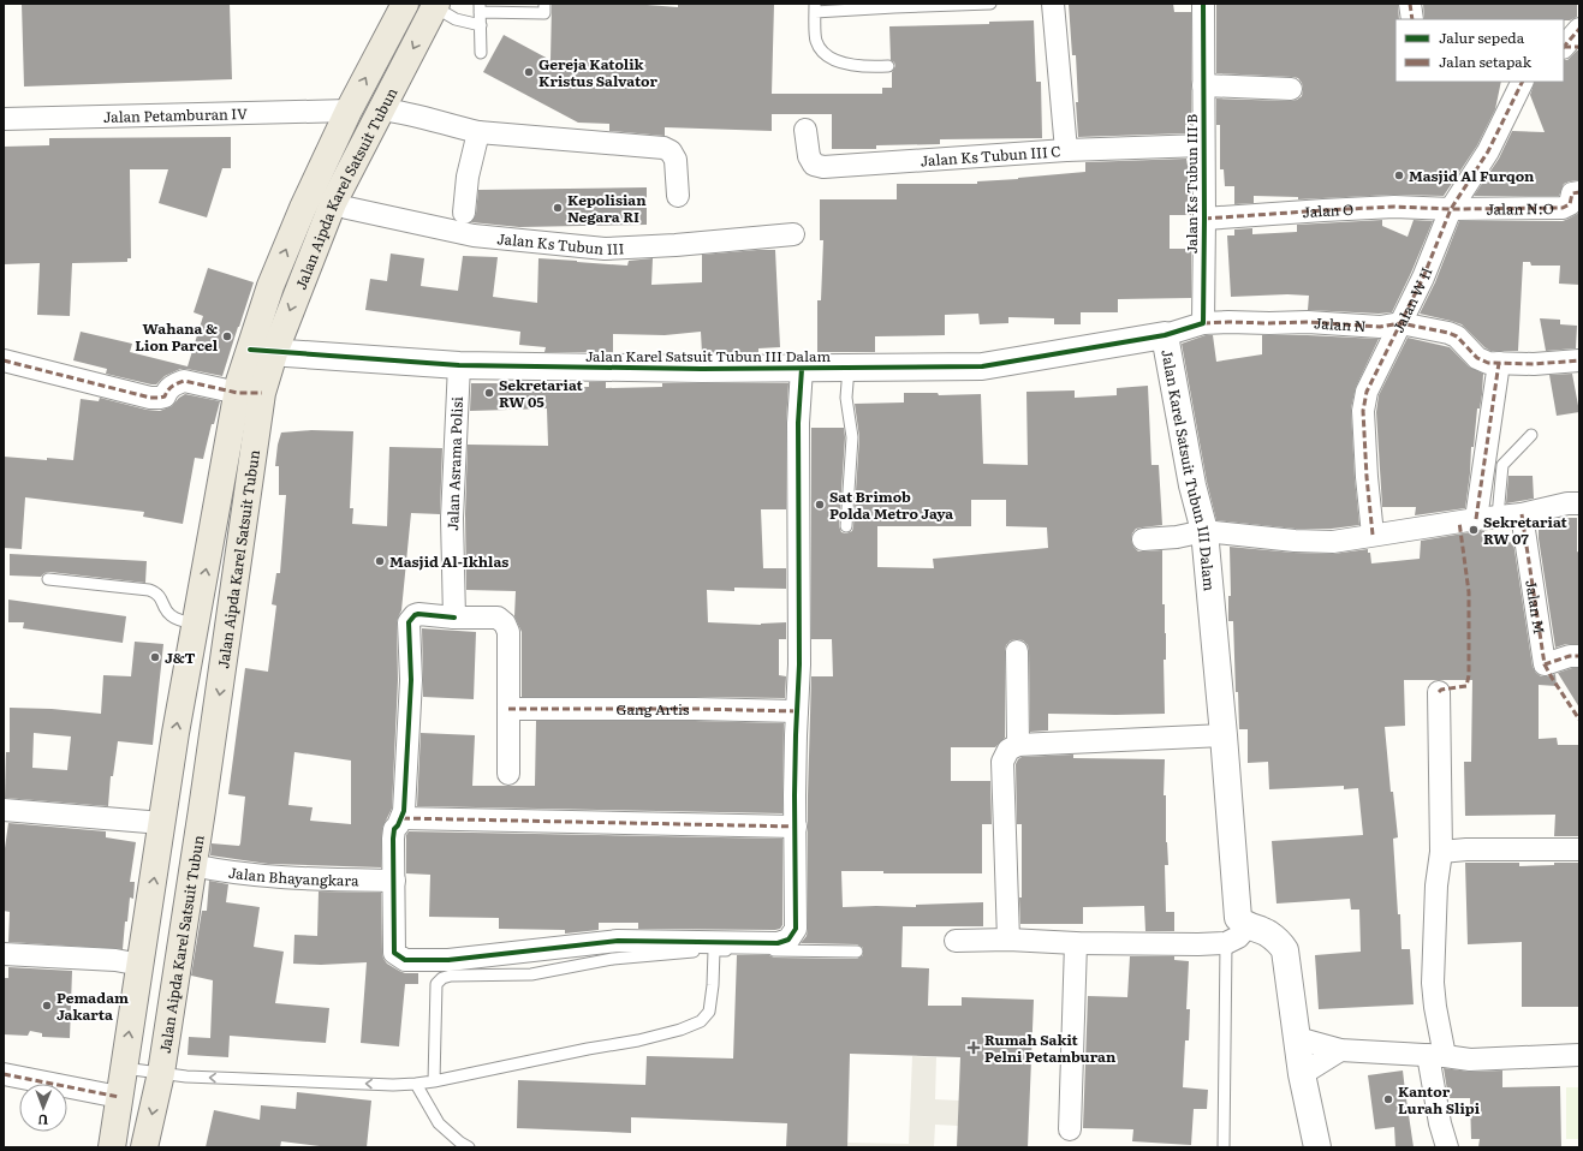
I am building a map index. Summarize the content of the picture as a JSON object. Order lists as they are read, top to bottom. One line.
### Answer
{"streets":{"main road":["Jalan Aipda Karel Satsuit Tubun"],"street":["Jalan Petamburan IV","Jalan Ks Tubun III C","Jalan Ks Tubun III B","Jalan N:O","Jalan O","Jalan Ks Tubun III","Jalan W II","Jalan N","Jalan Karel Satsuit Tubun III Dalam","Jalan Asrama Polisi","Jalan M","Gang Artis","Jalan Bhayangkara"]},"crossings":[["Jalan Petamburan IV","Jalan Aipda Karel Satsuit Tubun"],["Jalan Ks Tubun III C","Jalan Ks Tubun III B"],["Jalan Ks Tubun III B","Jalan O"],["Jalan Ks Tubun III B","Jalan N"],["Jalan Aipda Karel Satsuit Tubun","Jalan Ks Tubun III"],["Jalan Aipda Karel Satsuit Tubun","Jalan Karel Satsuit Tubun III Dalam"],["Jalan Aipda Karel Satsuit Tubun","Jalan Bhayangkara"],["Jalan N:O","Jalan O"],["Jalan N:O","Jalan W II"],["Jalan O","Jalan W II"],["Jalan W II","Jalan N"],["Jalan Karel Satsuit Tubun III Dalam","Jalan Asrama Polisi"]],"places":{"other":["Gereja Katolik Kristus Salvator","Masjid Al Furqon","Kepolisian Negara RI","Wahana & Lion Parcel","Sekretariat RW 05","Sat Brimob Polda Metro Jaya","Sekretariat RW 07","Masjid Al-Ikhlas","J&T","Pemadam Jakarta","Kantor Lurah Slipi"],"health":["Rumah Sakit Pelni Petamburan"]},"legend":["Jalur sepeda","Jalan setapak"],"north":"bottom"}
